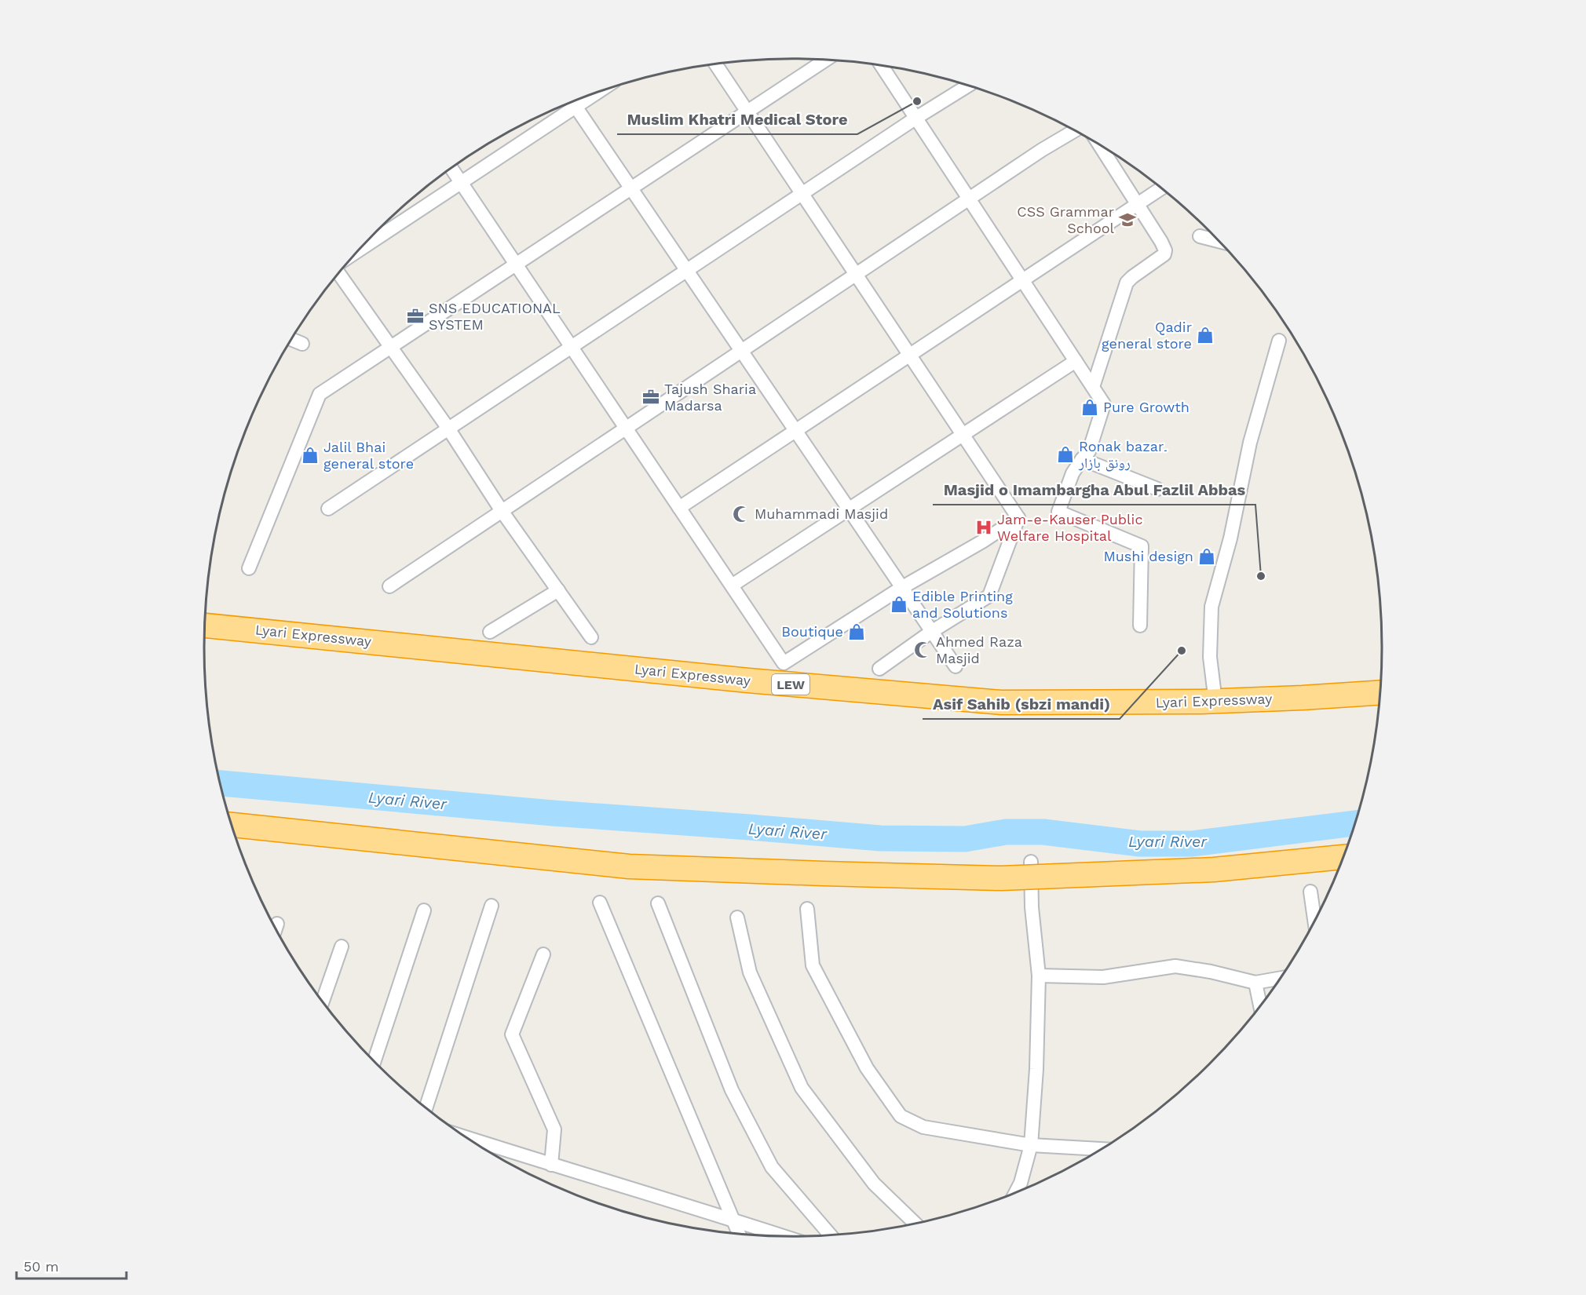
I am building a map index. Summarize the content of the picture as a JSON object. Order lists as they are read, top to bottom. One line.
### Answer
{"streets":{"highway":["Lyari Expressway","LEW"]},"water":["Lyari River"],"places":{"other":["Muslim Khatri Medical Store","Masjid o Imambargha Abul Fazlil Abbas","Asif Sahib (sbzi mandi)"],"school or university":["CSS Grammar School"],"office":["SNS EDUCATIONAL SYSTEM","Tajush Sharia Madarsa"],"shop":["Qadir general store","Pure Growth","Ronak bazar۔ رونق بازار","Jalil Bhai general store","Mushi design","Edible Printing and Solutions","Boutique"],"mosque":["Muhammadi Masjid","Ahmed Raza Masjid"],"hospital":["Jam-e-Kauser Public Welfare Hospital"]},"scale_bar":"50 m"}
